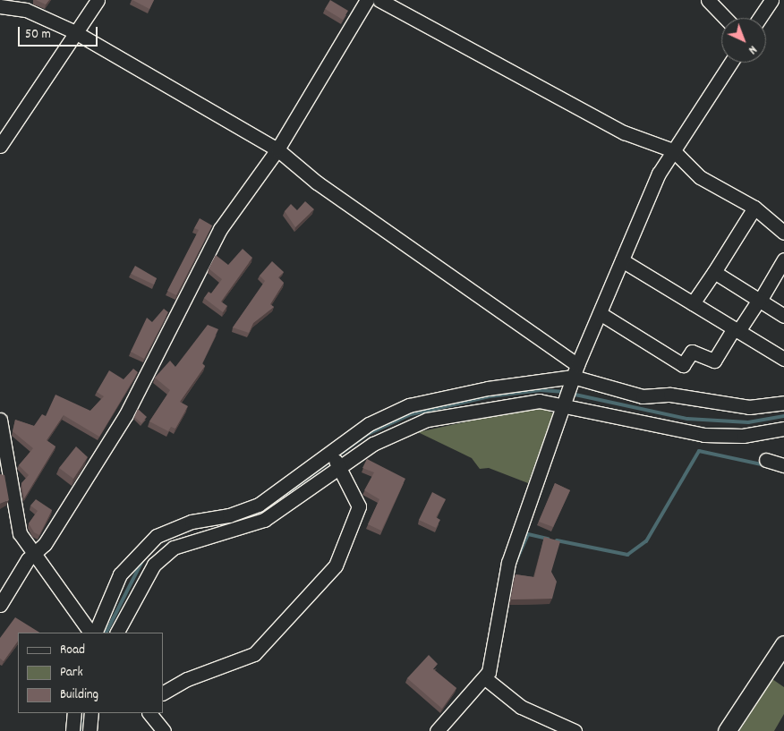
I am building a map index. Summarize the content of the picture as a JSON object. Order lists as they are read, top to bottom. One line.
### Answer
{"legend":["Road","Park","Building"],"scale_bar":"50 m","north":"bottom right"}
